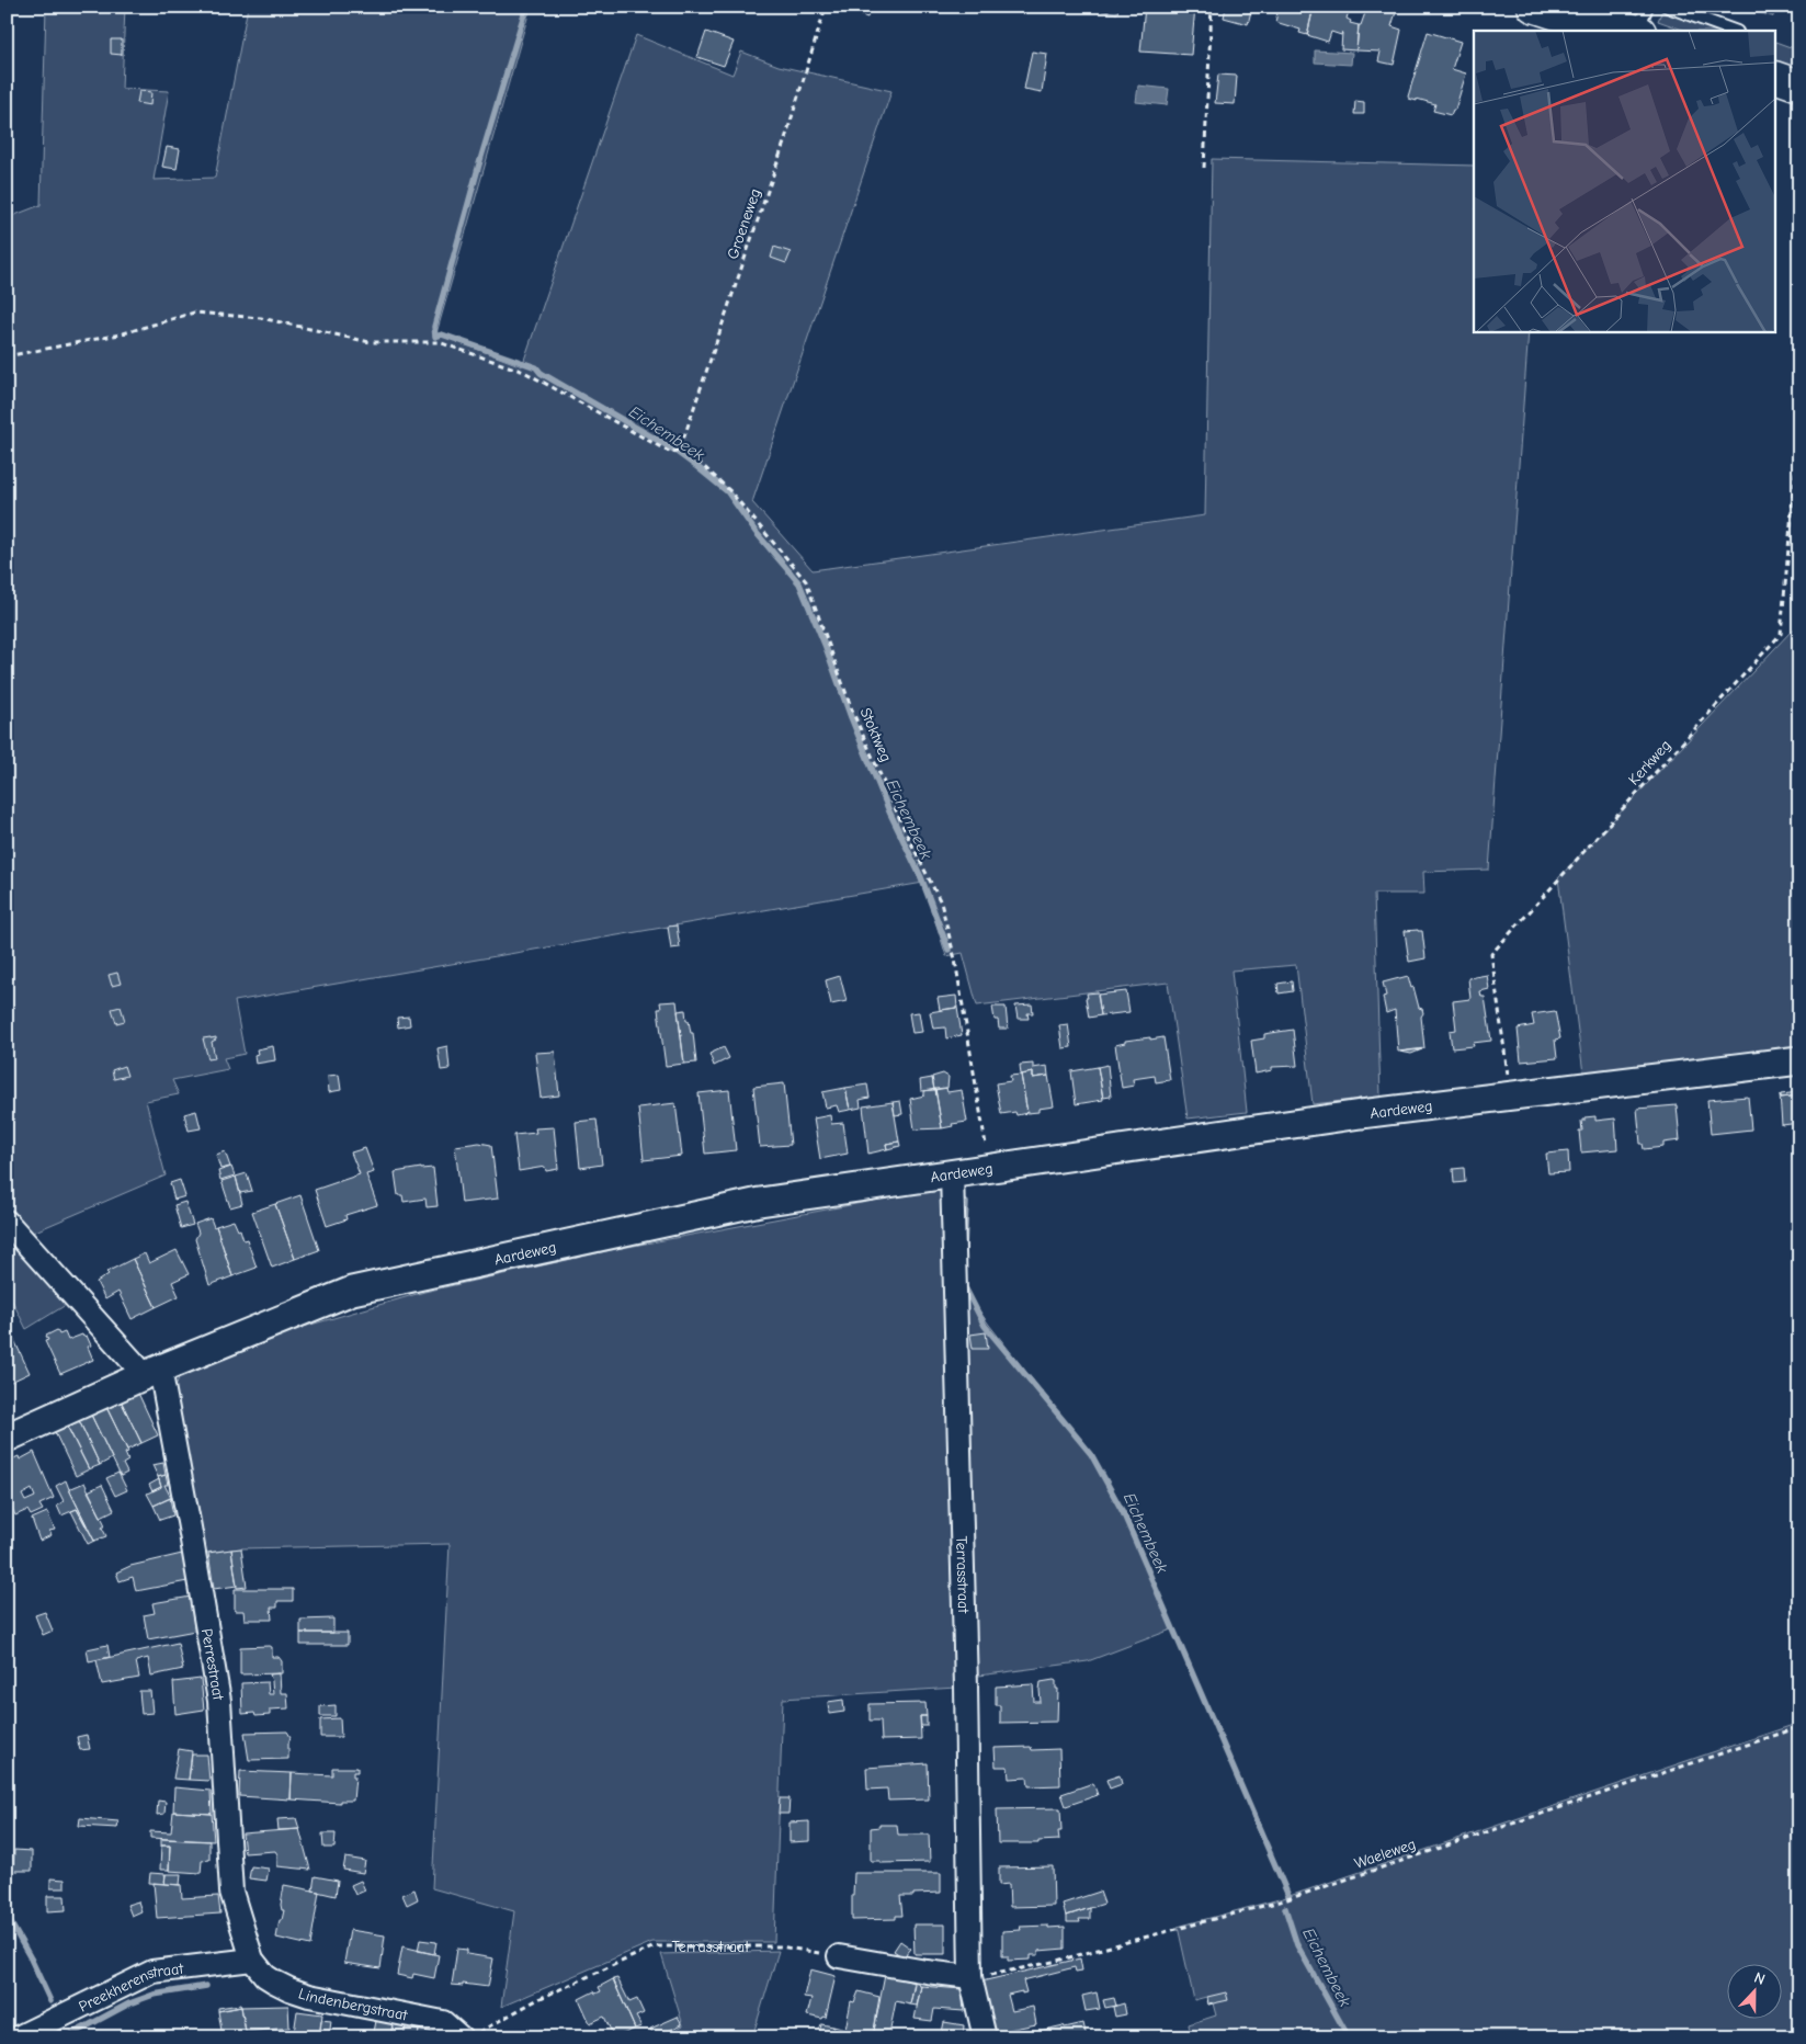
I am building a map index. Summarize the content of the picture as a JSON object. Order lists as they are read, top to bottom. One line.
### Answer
{"streets":{"street":["Aardeweg","Terrasstraat","Perrestraat","Preekherenstraat","Lindenbergstraat"],"path":["Groeneweg","Stoktweg","Kerkweg","Waeleweg"]},"crossings":[["Groeneweg","Stoktweg"],["Stoktweg","Aardeweg"],["Kerkweg","Aardeweg"],["Aardeweg","Terrasstraat"],["Aardeweg","Perrestraat"],["Terrasstraat","Waeleweg"],["Terrasstraat","Lindenbergstraat"],["Perrestraat","Preekherenstraat"],["Perrestraat","Lindenbergstraat"],["Preekherenstraat","Lindenbergstraat"]],"water":["Eichembeek"],"north":"top"}
